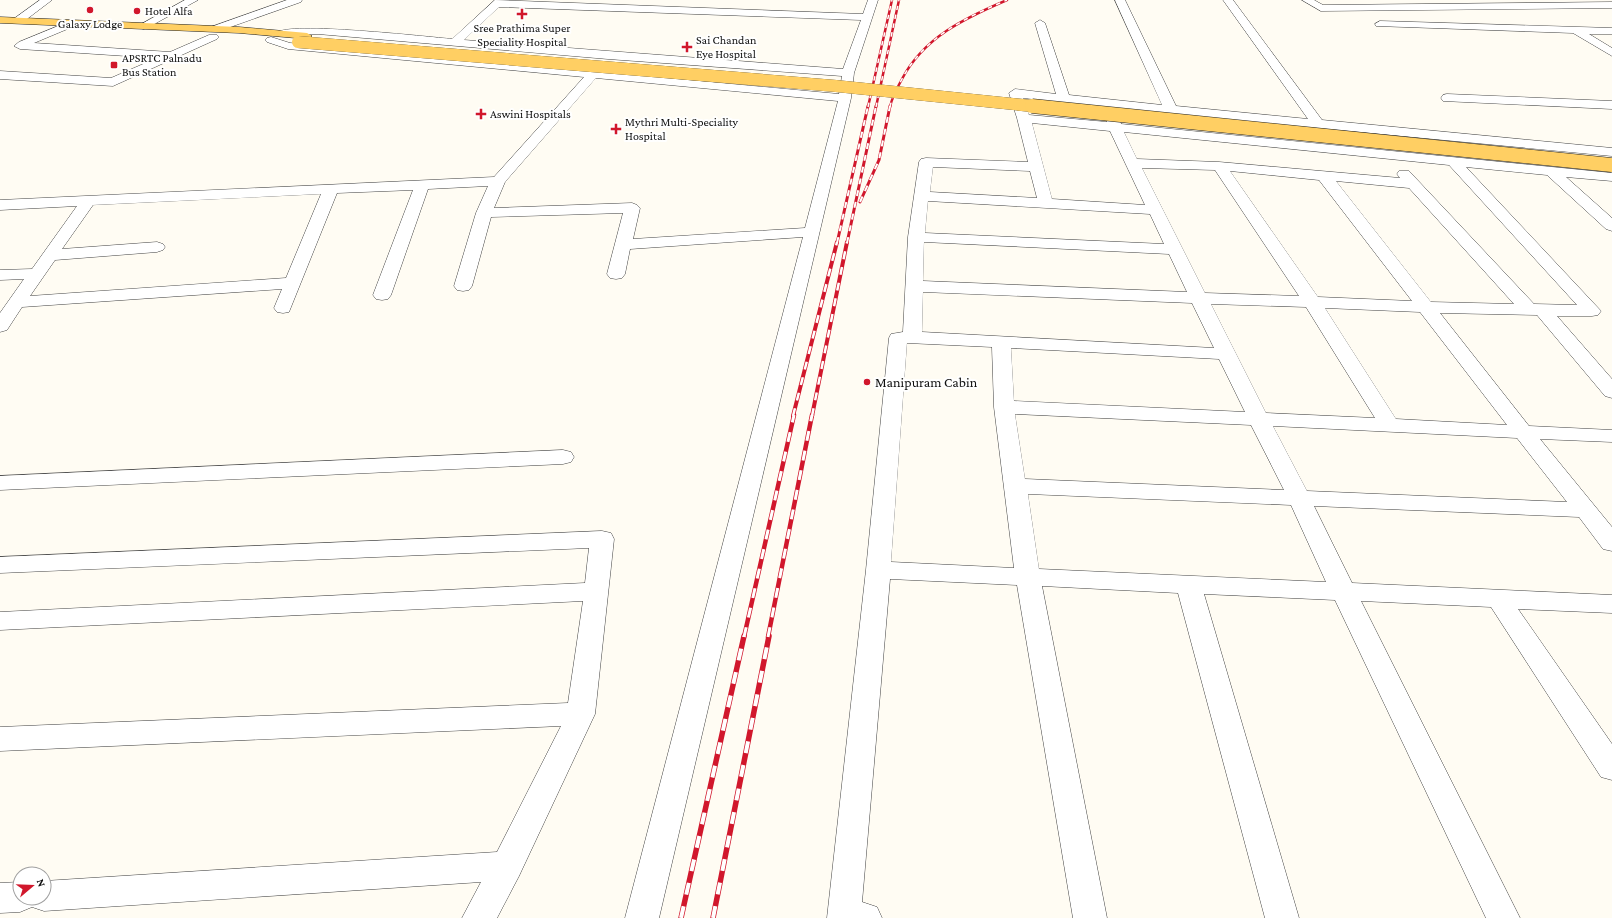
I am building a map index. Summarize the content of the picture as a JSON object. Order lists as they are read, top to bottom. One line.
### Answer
{"places":{"other":["Galaxy Lodge","Hotel Alfa","Manipuram Cabin"],"health":["Sree Prathima Super Speciality Hospital","Sai Chandan Eye Hospital","Aswini Hospitals","Mythri Multi-Speciality Hospital"],"transit":["APSRTC Palnadu Bus Station"]},"north":"right"}
